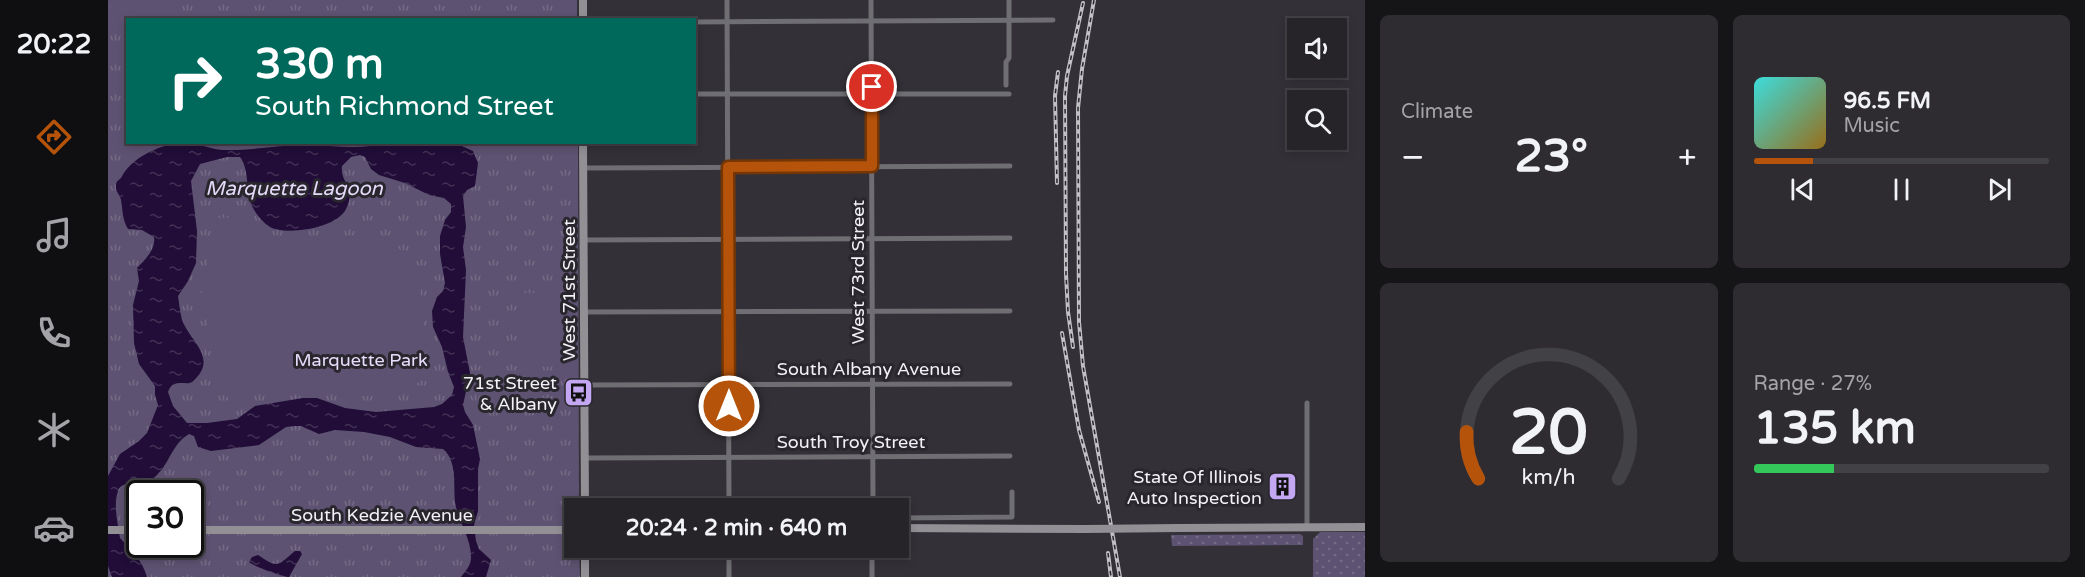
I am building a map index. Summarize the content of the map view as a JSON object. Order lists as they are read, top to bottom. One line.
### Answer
{"streets":{"main road":["West 71st Street","South Kedzie Avenue"],"street":["West 73rd Street","South Albany Avenue","South Troy Street"]},"crossings":[["West 73rd Street","South Albany Avenue"],["West 73rd Street","South Troy Street"],["West 71st Street","South Albany Avenue"],["West 71st Street","South Troy Street"]],"water":["Marquette Lagoon"],"parks":["Marquette Park"],"places":{"bus stop":["71st Street & Albany"],"building":["State Of Illinois Auto Inspection"]},"page":{"tabs":"20:22","tile":["Climate",["Range · 27%","135 km"]],"turn":["330 m","South Richmond Street"],"song":["96.5 FM","Music"],"heat":["−","23°","+"],"limit":"30","trip":"20:24 · 2 min · 640 m","gauge":["20","km/h"]}}
